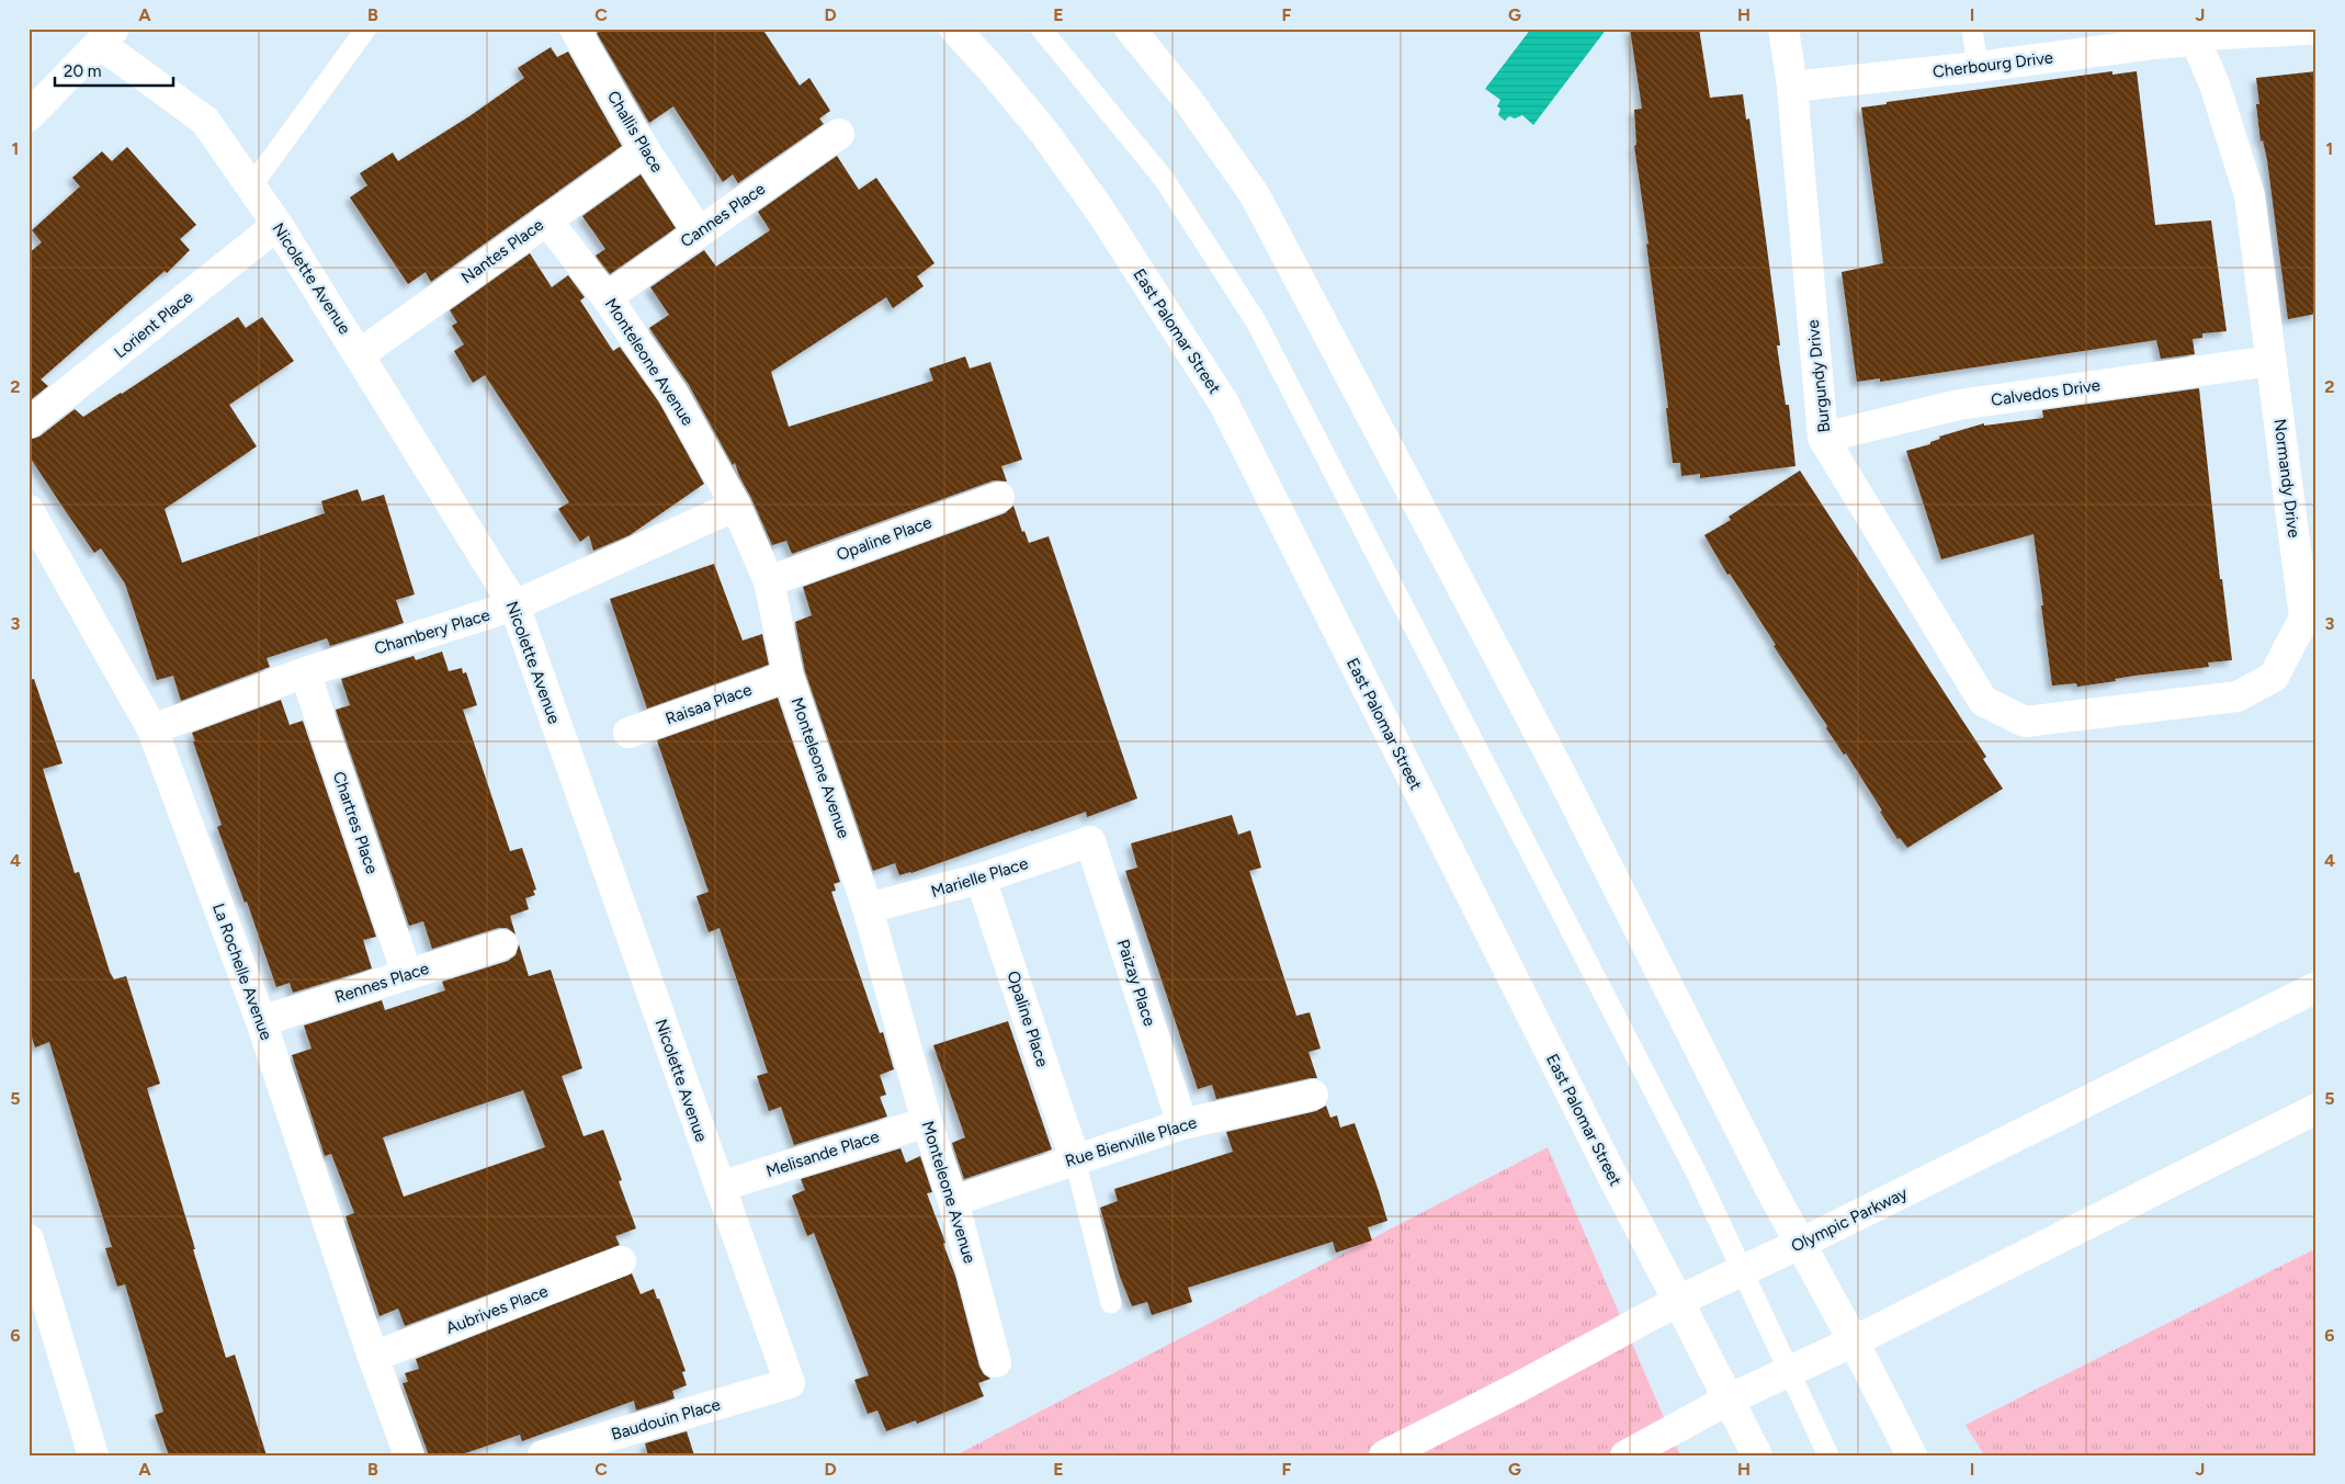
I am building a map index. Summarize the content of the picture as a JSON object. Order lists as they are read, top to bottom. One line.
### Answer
{"streets":{"street":["Cherbourg Drive","Challis Place","Cannes Place","Nantes Place","Nicolette Avenue","Lorient Place","East Palomar Street","Monteleone Avenue","Burgundy Drive","Calvedos Drive","Normandy Drive","Opaline Place","Chambery Place","Raisaa Place","Chartres Place","Marielle Place","La Rochelle Avenue","Rennes Place","Paizay Place","Rue Bienville Place","Melisande Place","Olympic Parkway","Aubrives Place","Baudouin Place"]},"crossings":[["Cherbourg Drive","Burgundy Drive"],["Cherbourg Drive","Normandy Drive"],["Challis Place","Cannes Place"],["Challis Place","Nantes Place"],["Cannes Place","Monteleone Avenue"],["Nantes Place","Nicolette Avenue"],["Nantes Place","Monteleone Avenue"],["Nicolette Avenue","Lorient Place"],["Nicolette Avenue","Chambery Place"],["Nicolette Avenue","Melisande Place"],["Nicolette Avenue","Baudouin Place"],["East Palomar Street","Olympic Parkway"],["Monteleone Avenue","Opaline Place"],["Monteleone Avenue","Chambery Place"],["Monteleone Avenue","Raisaa Place"],["Monteleone Avenue","Marielle Place"],["Monteleone Avenue","Rue Bienville Place"],["Monteleone Avenue","Melisande Place"],["Burgundy Drive","Calvedos Drive"],["Burgundy Drive","Normandy Drive"],["Calvedos Drive","Normandy Drive"],["Opaline Place","Marielle Place"],["Opaline Place","Rue Bienville Place"],["Chambery Place","Chartres Place"],["Chambery Place","La Rochelle Avenue"],["Chartres Place","Rennes Place"],["Marielle Place","Paizay Place"],["La Rochelle Avenue","Rennes Place"],["La Rochelle Avenue","Aubrives Place"],["Paizay Place","Rue Bienville Place"]],"scale_bar":"20 m","grid":{"columns":["A","B","C","D","E","F","G","H","I","J"],"rows":["1","2","3","4","5","6"]}}
